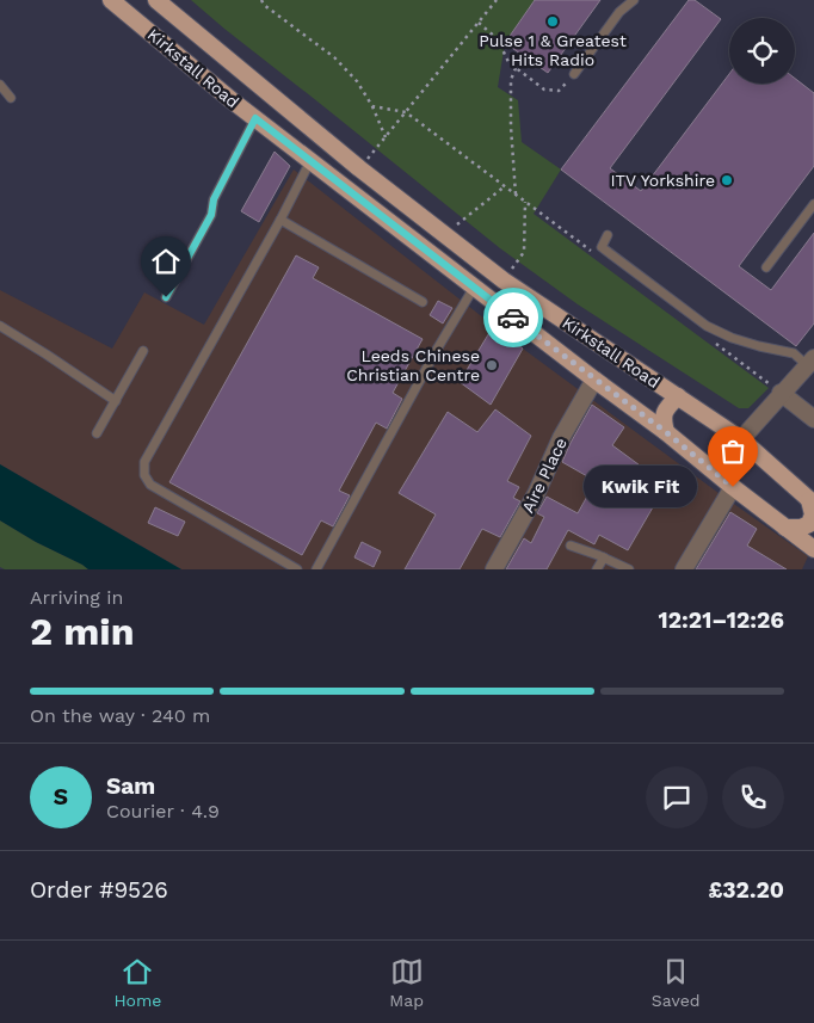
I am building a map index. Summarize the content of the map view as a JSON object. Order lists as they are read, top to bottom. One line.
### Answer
{"streets":{"main road":["Kirkstall Road"],"street":["Aire Place"]},"crossings":[["Kirkstall Road","Aire Place"]],"places":["Pulse 1 & Greatest Hits Radio","ITV Yorkshire","Leeds Chinese Christian Centre","Kwik Fit"],"page":{"bubble":"Kwik Fit","heading":["2 min","Arriving in","12:21–12:26"],"panel":["Sam","Courier · 4.9","Order #9526","£32.20"],"bar":"On the way · 240 m","round":"S","tabs":["Home","Map","Saved"]}}
